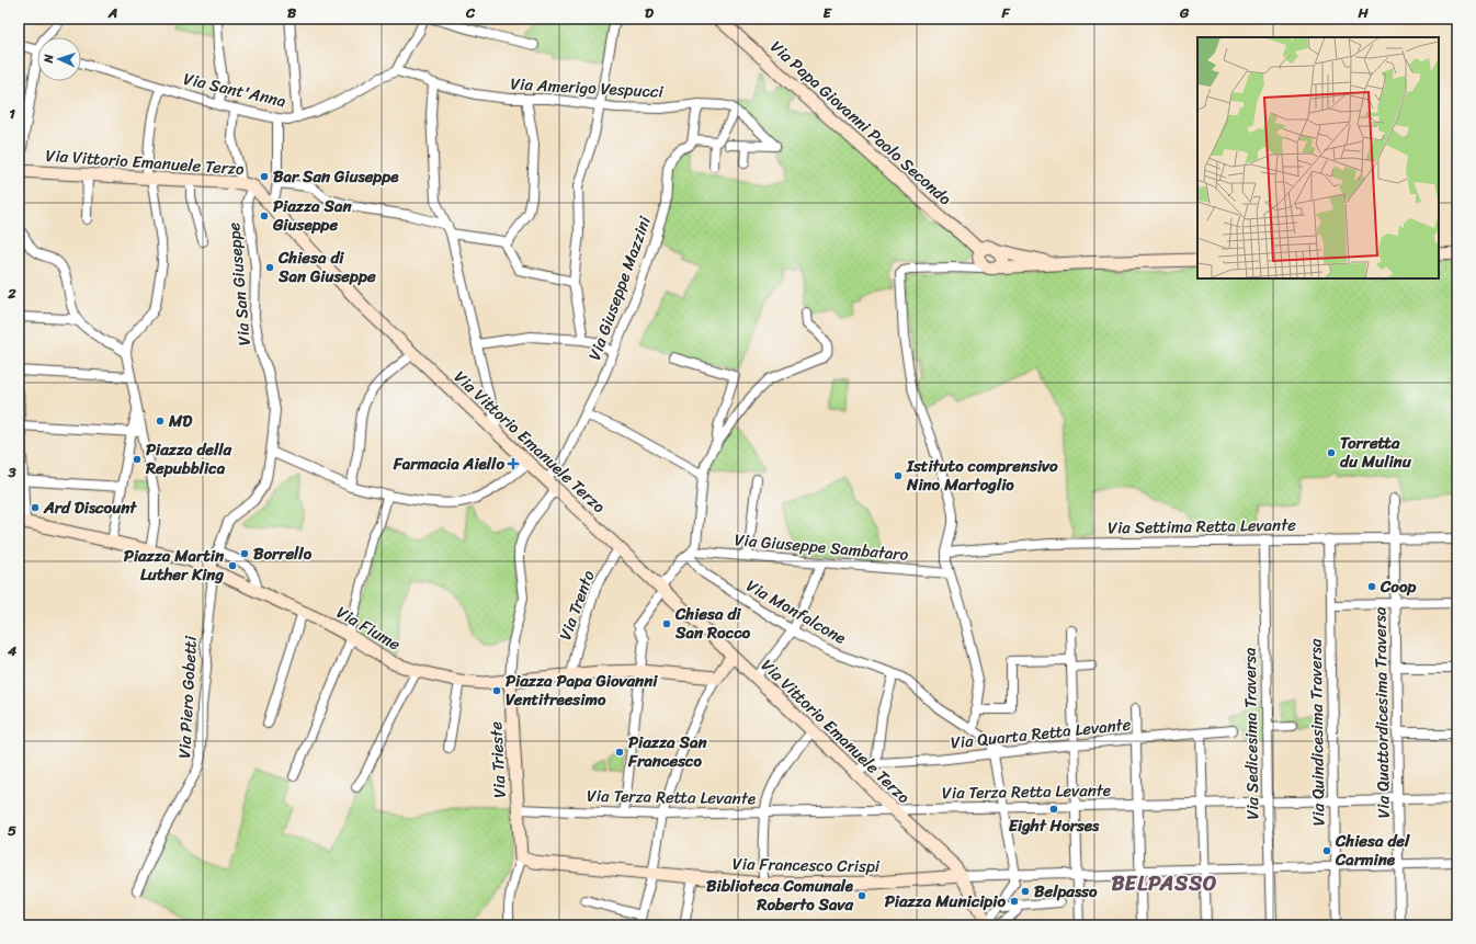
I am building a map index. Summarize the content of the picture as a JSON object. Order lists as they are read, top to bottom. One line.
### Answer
{"streets":{"street":["Via Amerigo Vespucci","Via Sant'Anna","Via Papa Giovanni Paolo Secondo","Via Vittorio Emanuele Terzo","Via San Giuseppe","Via Giuseppe Mazzini","Via Settima Retta Levante","Via Giuseppe Sambataro","Via Trento","Via Monfalcone","Via Fiume","Via Piero Gobetti","Via Quattordicesima Traversa","Via Quindicesima Traversa","Via Quarta Retta Levante","Via Sedicesima Traversa","Via Trieste","Via Terza Retta Levante","Via Francesco Crispi"]},"crossings":[["Via Vittorio Emanuele Terzo","Via San Giuseppe"],["Via Vittorio Emanuele Terzo","Via Giuseppe Mazzini"],["Via Vittorio Emanuele Terzo","Via Trento"],["Via Vittorio Emanuele Terzo","Via Quarta Retta Levante"],["Via Vittorio Emanuele Terzo","Via Trieste"],["Via Vittorio Emanuele Terzo","Via Terza Retta Levante"],["Via Vittorio Emanuele Terzo","Via Francesco Crispi"],["Via San Giuseppe","Via Fiume"],["Via San Giuseppe","Via Piero Gobetti"],["Via Settima Retta Levante","Via Quattordicesima Traversa"],["Via Settima Retta Levante","Via Quindicesima Traversa"],["Via Settima Retta Levante","Via Sedicesima Traversa"],["Via Giuseppe Sambataro","Via Monfalcone"],["Via Trento","Via Fiume"],["Via Monfalcone","Via Quarta Retta Levante"],["Via Fiume","Via Piero Gobetti"],["Via Fiume","Via Trieste"],["Via Quattordicesima Traversa","Via Terza Retta Levante"],["Via Quindicesima Traversa","Via Terza Retta Levante"],["Via Sedicesima Traversa","Via Terza Retta Levante"],["Via Trieste","Via Terza Retta Levante"],["Via Trieste","Via Francesco Crispi"]],"districts":["BELPASSO"],"places":{"other":["Bar San Giuseppe","Piazza San Giuseppe","Chiesa di San Giuseppe","MD","Torretta du Mulinu","Piazza della Repubblica","Istituto comprensivo Nino Martoglio","Ard Discount","Borrello","Piazza Martin Luther King","Coop","Chiesa di San Rocco","Piazza Papa Giovanni Ventitreesimo","Piazza San Francesco","Eight Horses","Chiesa del Carmine","Belpasso","Biblioteca Comunale Roberto Sava","Piazza Municipio"],"health":["Farmacia Aiello"]},"north":"left","grid":{"columns":["A","B","C","D","E","F","G","H"],"rows":["1","2","3","4","5"]}}
